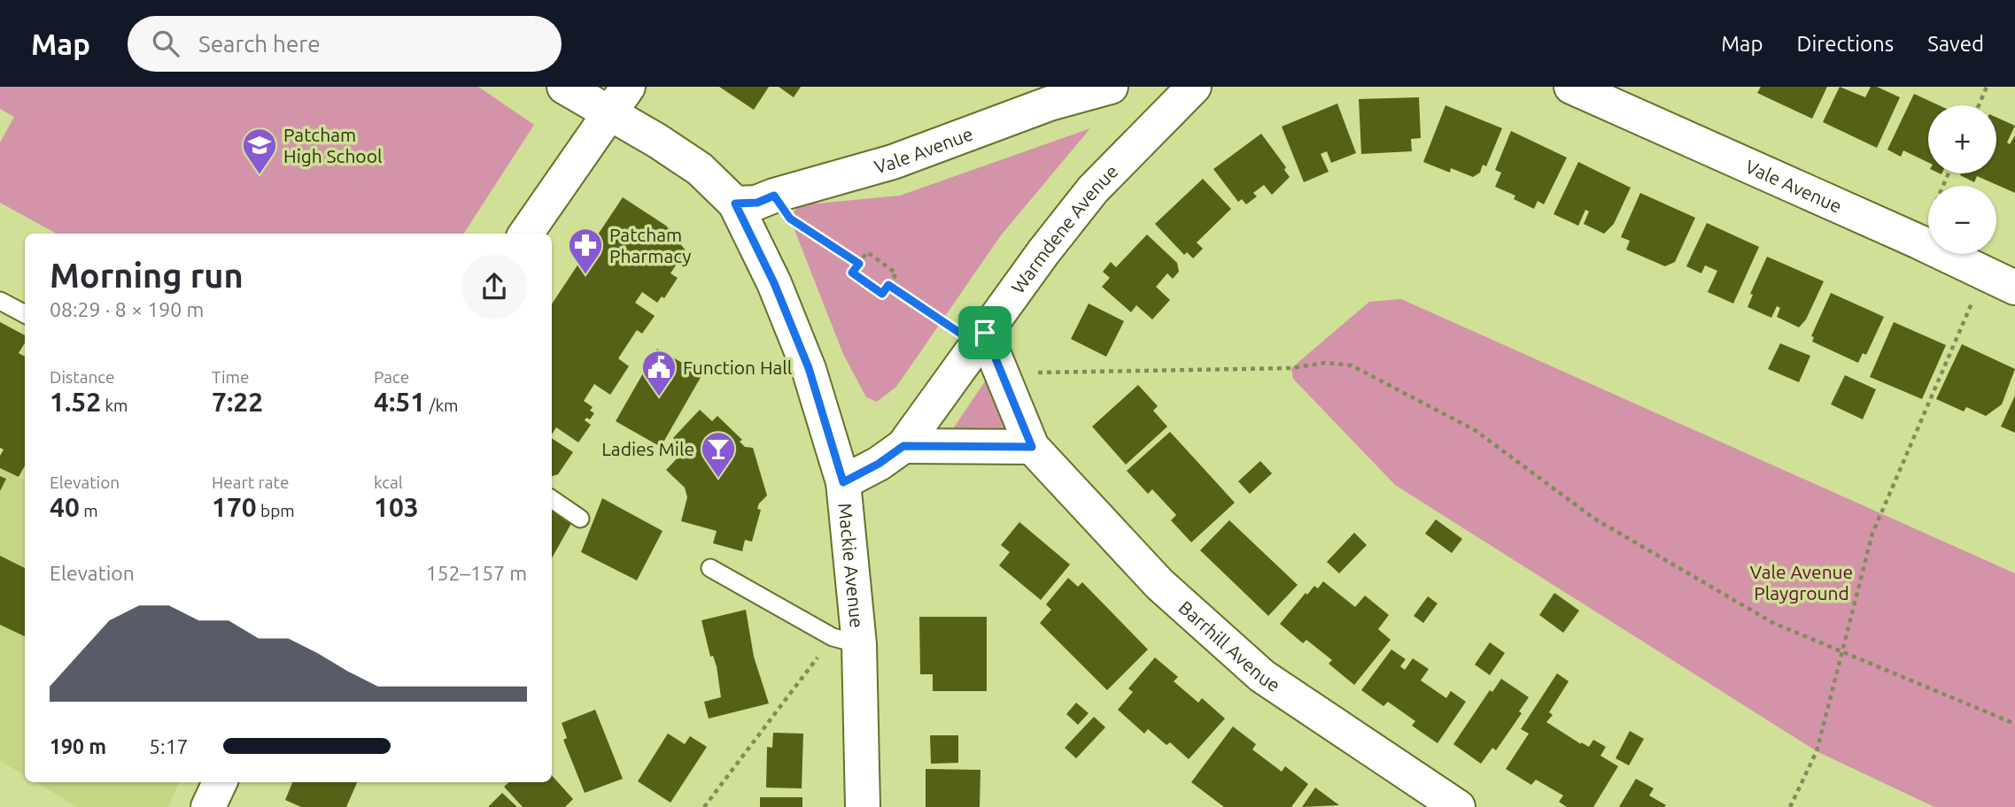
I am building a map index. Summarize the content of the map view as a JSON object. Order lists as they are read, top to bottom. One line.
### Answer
{"streets":{"street":["Vale Avenue","Warmdene Avenue","Mackie Avenue","Barrhill Avenue"]},"crossings":[["Vale Avenue","Mackie Avenue"],["Warmdene Avenue","Mackie Avenue"],["Warmdene Avenue","Barrhill Avenue"]],"parks":["Vale Avenue Playground"],"places":{"school or university":["Patcham High School"],"pharmacy":["Patcham Pharmacy"],"public building":["Function Hall"],"bar":["Ladies Mile"]},"page":{"header":"Map","search":"Search here","nav":["Map","Directions","Saved"],"map_buttons":["+","−"],"heading":["Morning run","08:29 · 8 × 190 m"],"stats":[["Distance","1.52 km"],["Time","7:22"],["Pace","4:51 /km"],["Elevation","40 m"],["Heart rate","170 bpm"],["kcal","103"]],"chart":["Elevation","152–157 m"],"list":[{"name":"190 m","note":"5:17"}]}}
